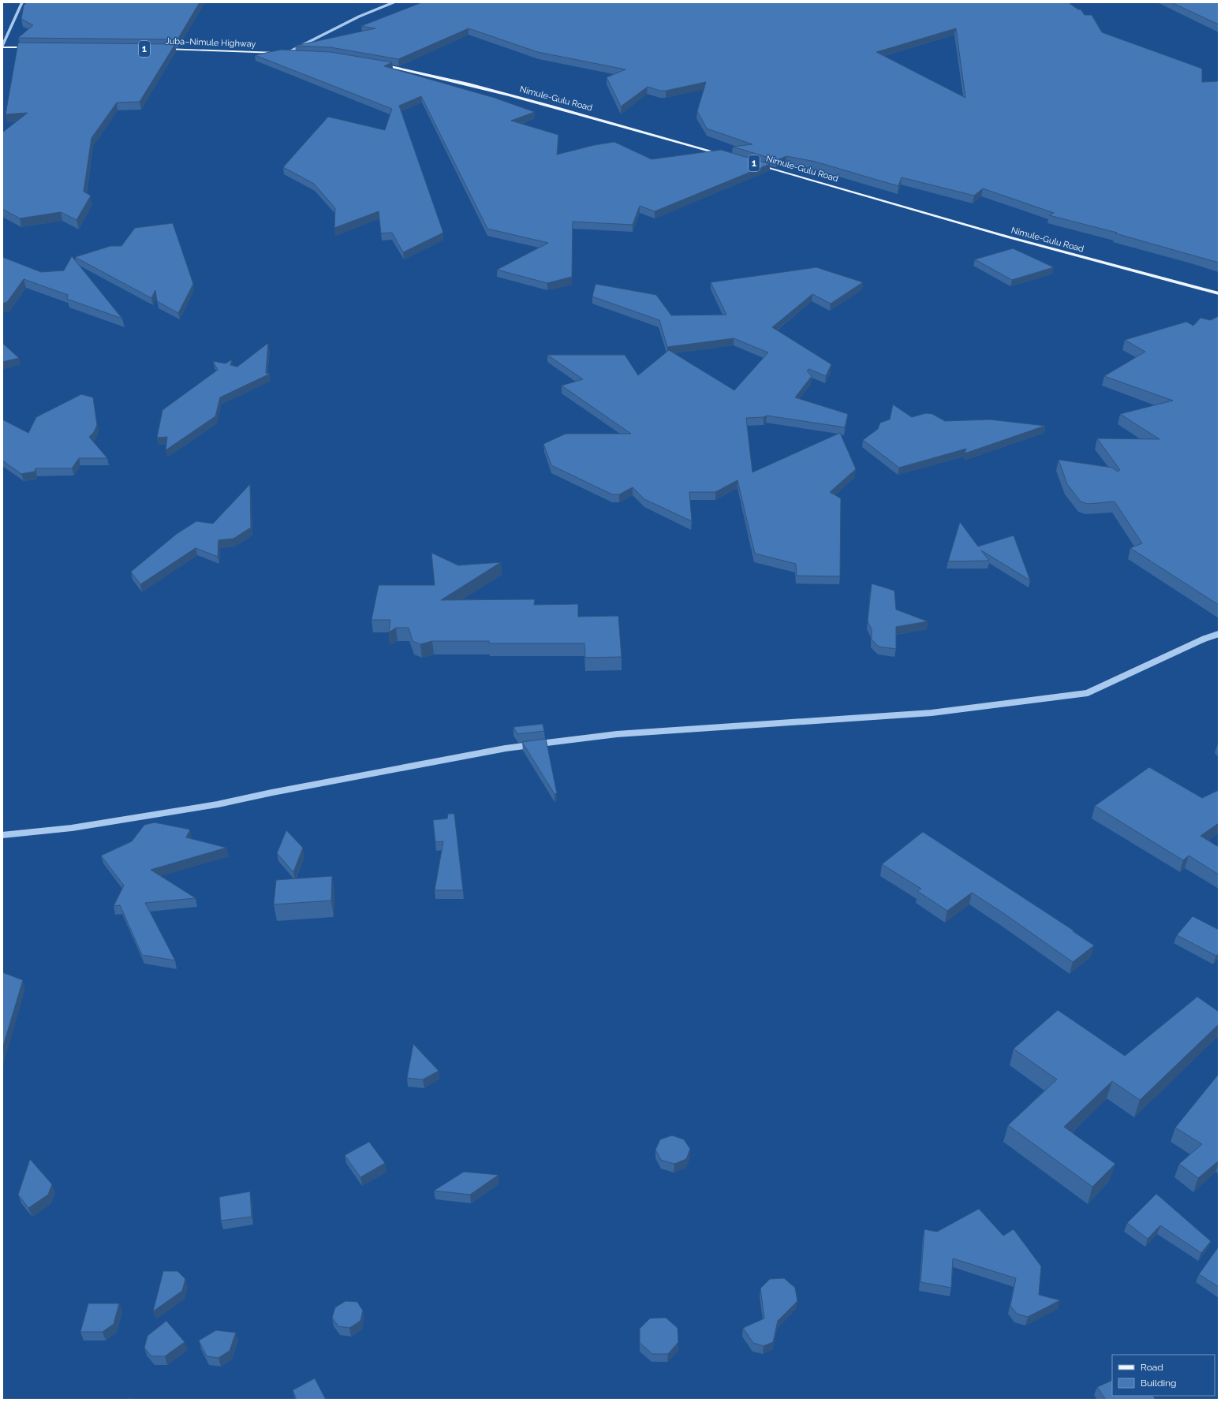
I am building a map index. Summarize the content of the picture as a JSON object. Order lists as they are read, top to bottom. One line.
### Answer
{"streets":{"main road":["Juba–Nimule Highway","1","Nimule-Gulu Road"]},"crossings":[["Juba–Nimule Highway","1"]],"legend":["Road","Building"]}
